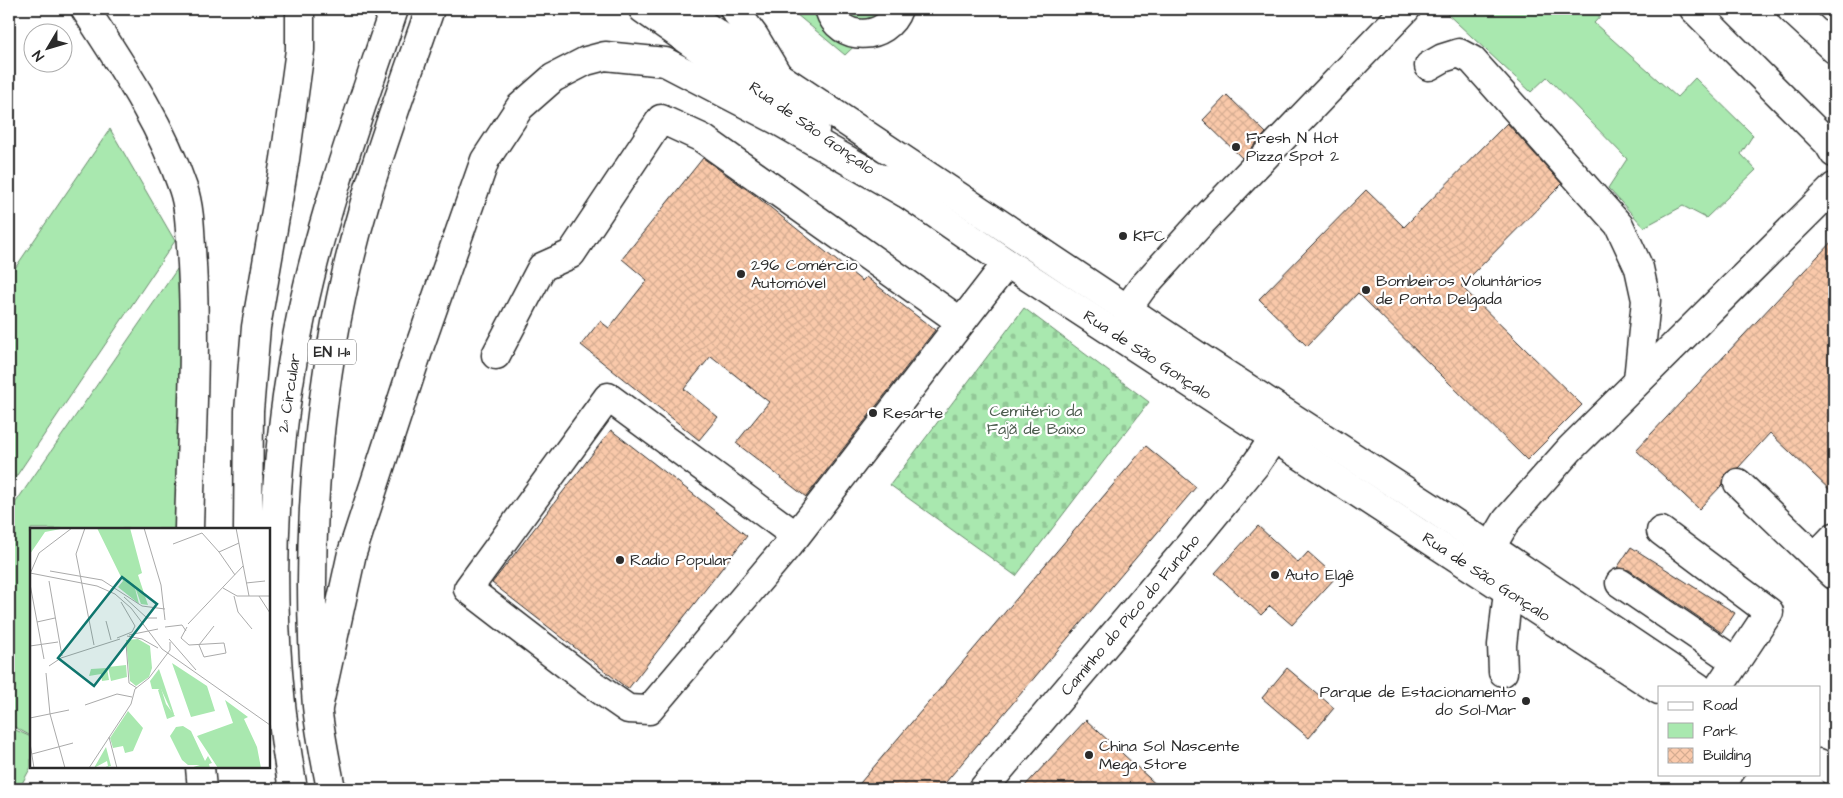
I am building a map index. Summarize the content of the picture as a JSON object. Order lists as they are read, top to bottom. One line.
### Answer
{"streets":{"main road":["Rua de São Gonçalo","EN 1-1ª","2ª Circular","Caminho do Pico do Funcho"]},"crossings":[["Rua de São Gonçalo","Caminho do Pico do Funcho"]],"parks":["Cemitério da Fajã de Baixo"],"places":["Fresh N Hot Pizza Spot 2","KFC","296 Comércio Automóvel","Bombeiros Voluntários de Ponta Delgada","Resarte","Radio Popular","Auto Elgê","Parque de Estacionamento do Sol-Mar","China Sol Nascente Mega Store"],"legend":["Road","Park","Building"],"north":"bottom left"}
